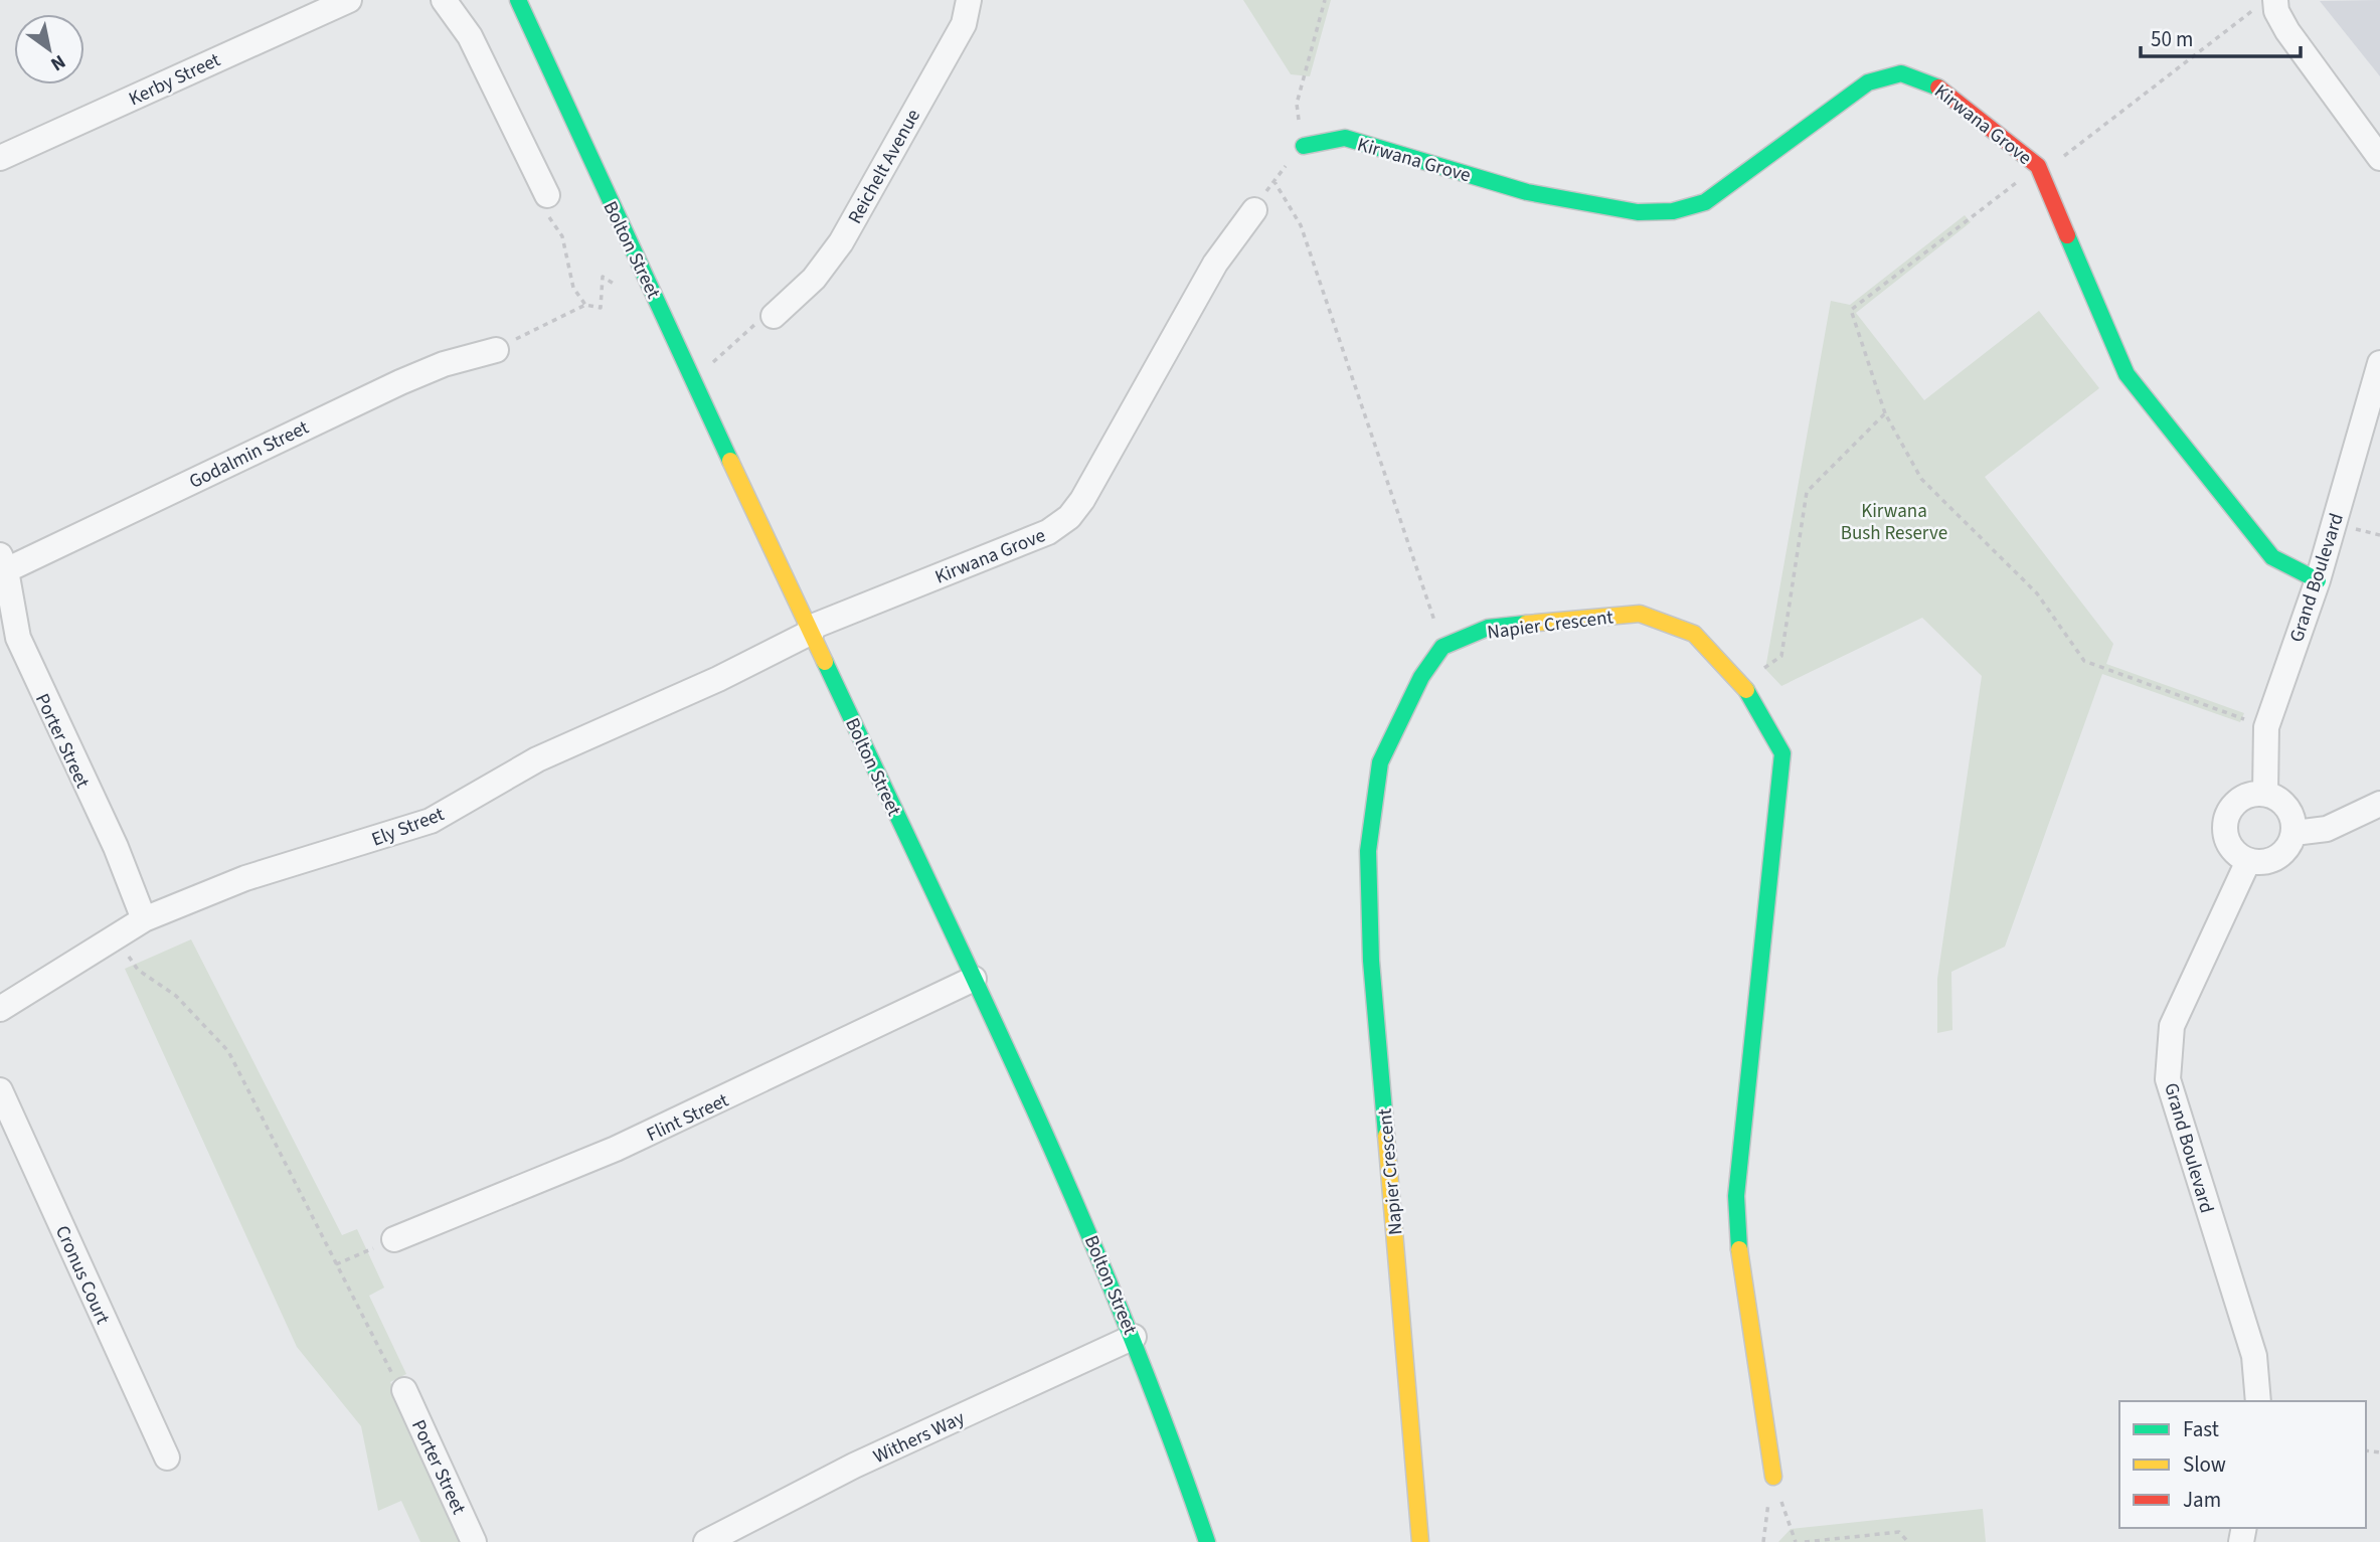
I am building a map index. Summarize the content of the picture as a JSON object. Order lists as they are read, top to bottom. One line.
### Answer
{"streets":{"street":["Kerby Street","Kirwana Grove","Reichelt Avenue","Bolton Street","Godalmin Street","Grand Boulevard","Napier Crescent","Porter Street","Ely Street","Flint Street","Cronus Court","Withers Way"]},"crossings":[["Kirwana Grove","Bolton Street"],["Kirwana Grove","Grand Boulevard"],["Kirwana Grove","Ely Street"],["Bolton Street","Ely Street"],["Bolton Street","Flint Street"],["Bolton Street","Withers Way"],["Godalmin Street","Porter Street"],["Porter Street","Ely Street"]],"parks":["Kirwana Bush Reserve"],"legend":["Fast","Slow","Jam"],"scale_bar":"50 m","north":"bottom right"}
